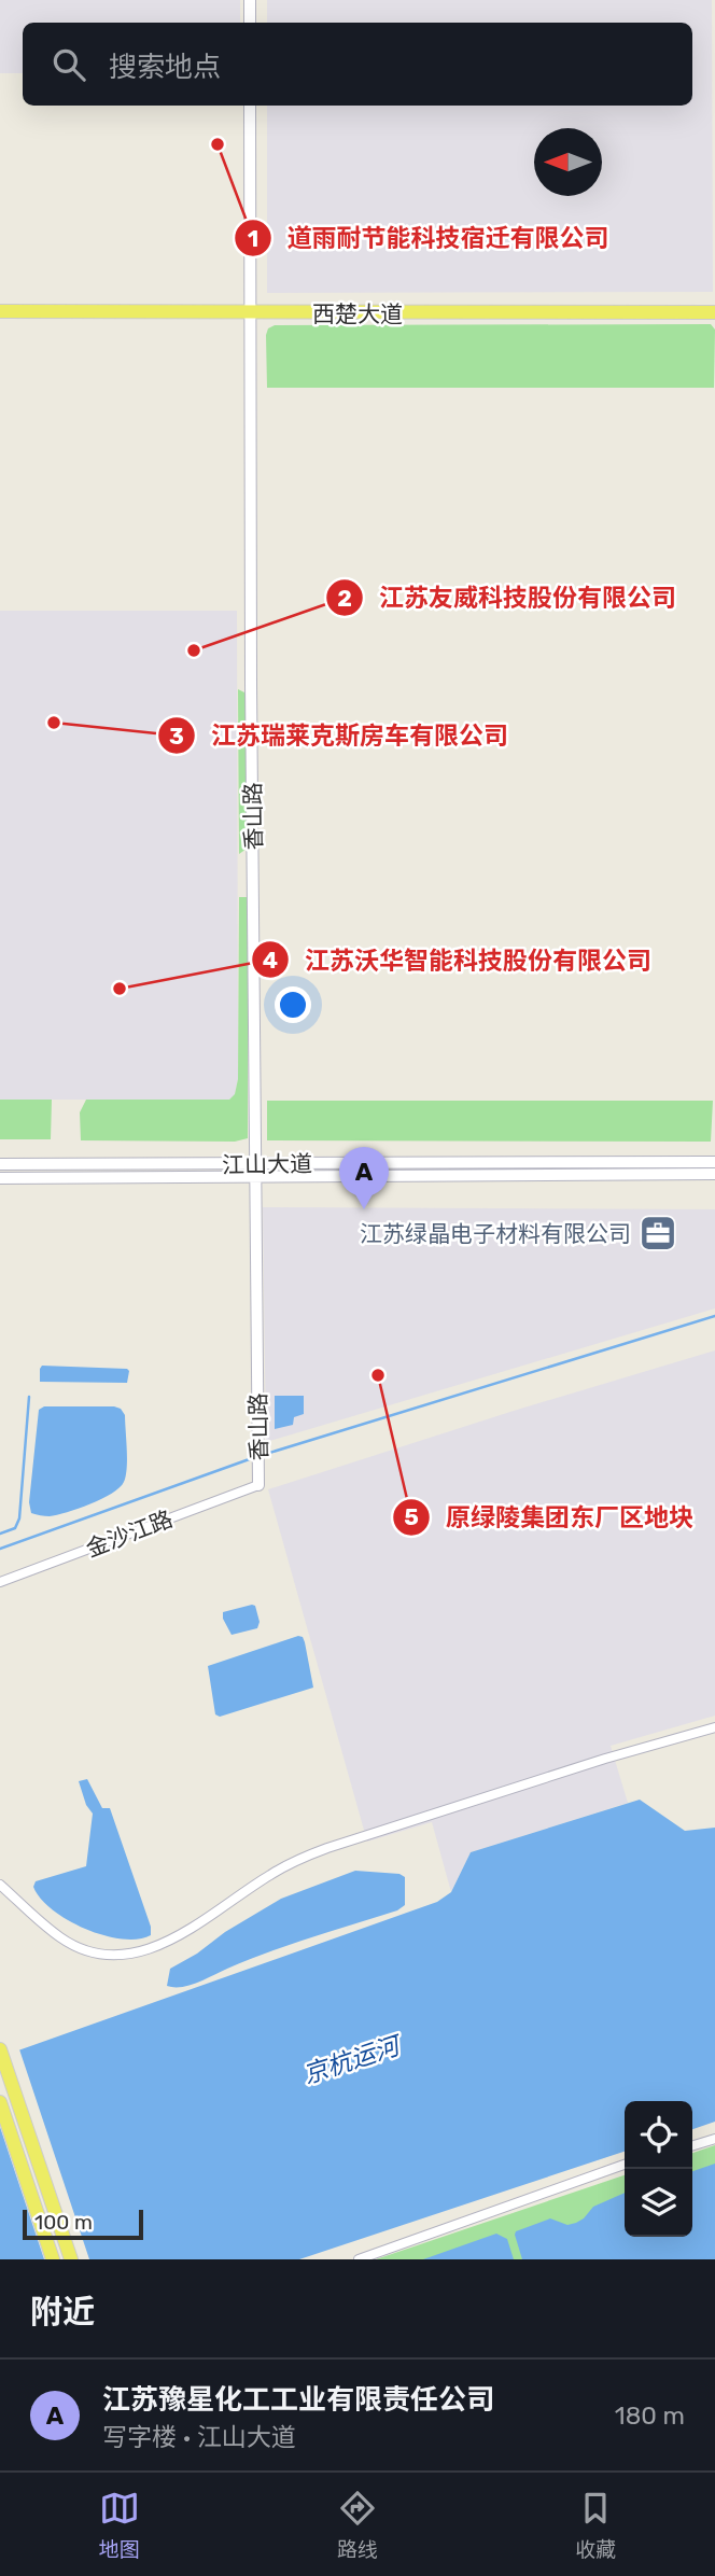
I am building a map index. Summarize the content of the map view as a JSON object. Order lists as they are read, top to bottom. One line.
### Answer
{"streets":{"main road":["西楚大道"],"street":["香山路","江山大道","金沙江路"]},"crossings":[["西楚大道","香山路"],["香山路","江山大道"],["香山路","金沙江路"]],"water":["京杭运河"],"places":{"other":["道雨耐节能科技宿迁有限公司","江苏友威科技股份有限公司","江苏瑞莱克斯房车有限公司","江苏沃华智能科技股份有限公司","原绿陵集团东厂区地块"],"office":["江苏绿晶电子材料有限公司"]},"scale_bar":"100 m","north":"left","page":{"search":"搜索地点","pins":"A","scale":"100 m","heading":"附近","list":[{"mark":"A","name":"江苏豫星化工工业有限责任公司","note":"写字楼 · 江山大道","value":"180 m"}],"nav":["地图","路线","收藏"]}}
